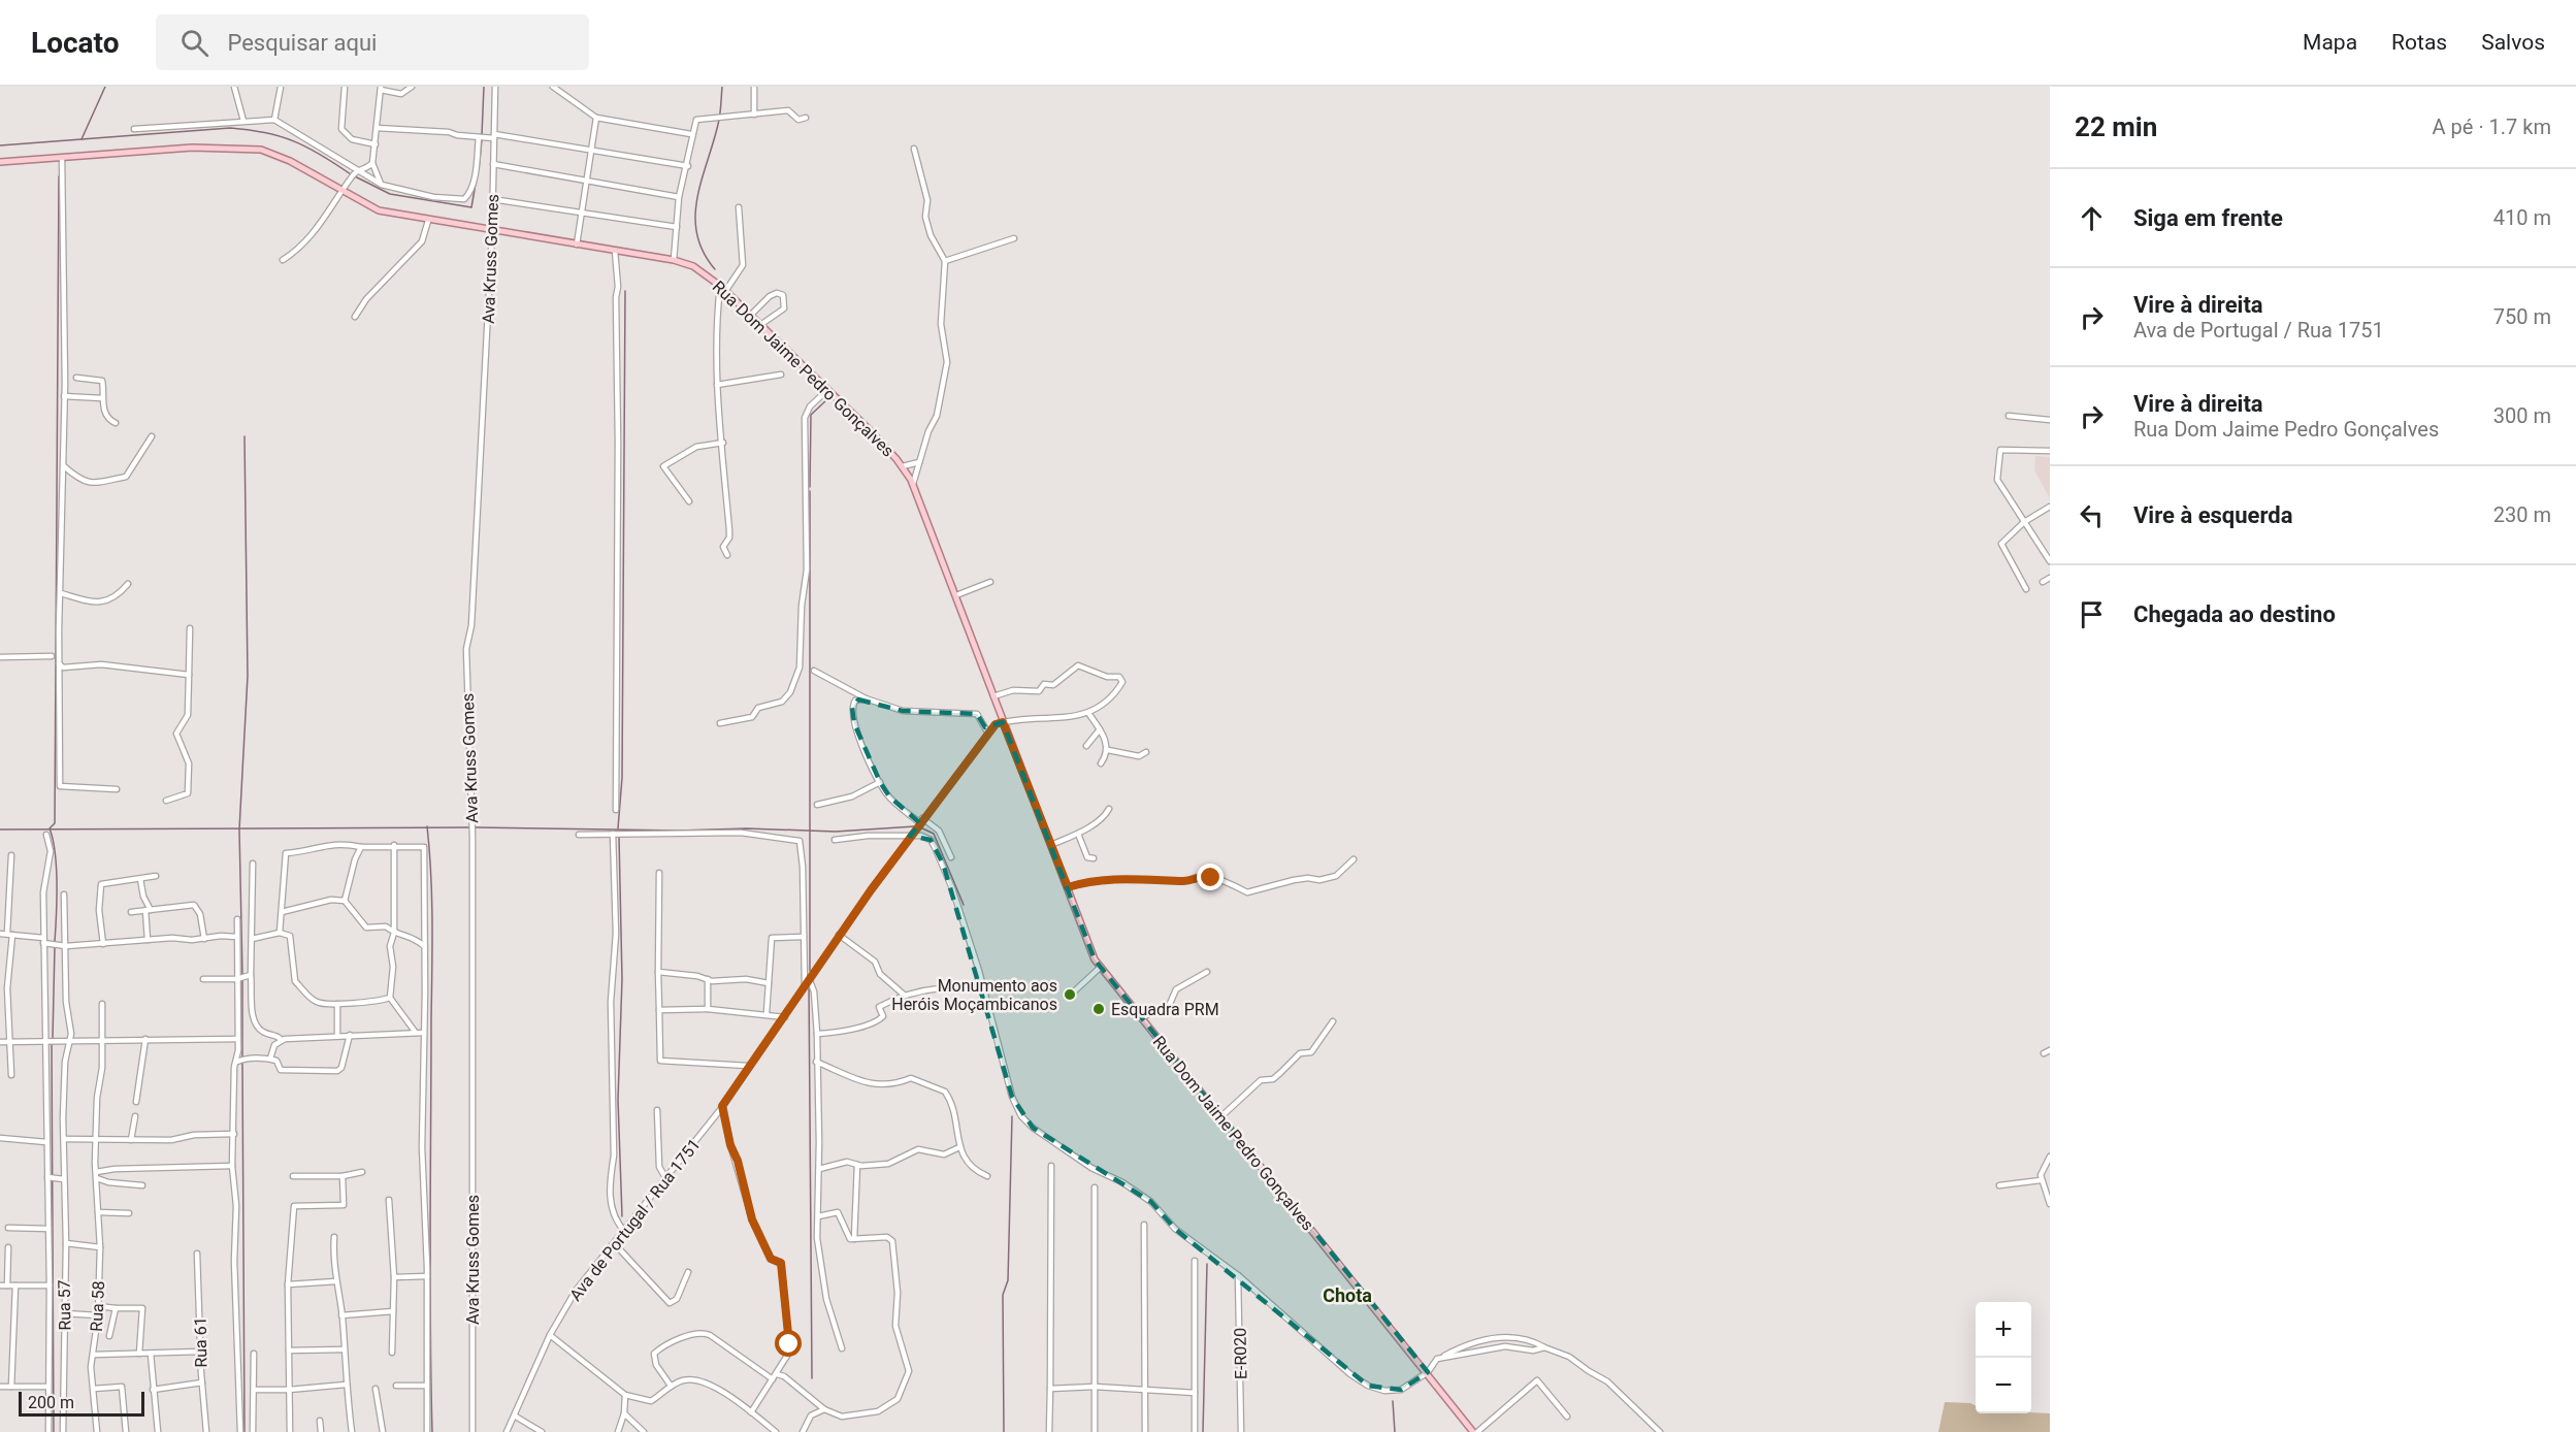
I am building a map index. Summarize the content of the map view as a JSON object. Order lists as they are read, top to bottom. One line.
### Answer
{"streets":{"main road":["Rua Dom Jaime Pedro Gonçalves"],"street":["Ava Kruss Gomes","Ava de Portugal / Rua 1751","Rua 57","Rua 58","Rua 61","E-R020"]},"crossings":[["Ava Kruss Gomes","Rua Dom Jaime Pedro Gonçalves"],["Rua Dom Jaime Pedro Gonçalves","Ava de Portugal / Rua 1751"]],"districts":["Chota"],"places":["Monumento aos Heróis Moçambicanos","Esquadra PRM"],"scale_bar":"200 m","page":{"header":"Locato","search":"Pesquisar aqui","nav":["Mapa","Rotas","Salvos"],"heading":["22 min","A pé · 1.7 km"],"list":[["Siga em frente","410 m"],["Vire à direita","Ava de Portugal / Rua 1751","750 m"],["Vire à direita","Rua Dom Jaime Pedro Gonçalves","300 m"],["Vire à esquerda","230 m"],"Chegada ao destino"],"map_buttons":["+","−"],"scale":"200 m"}}
